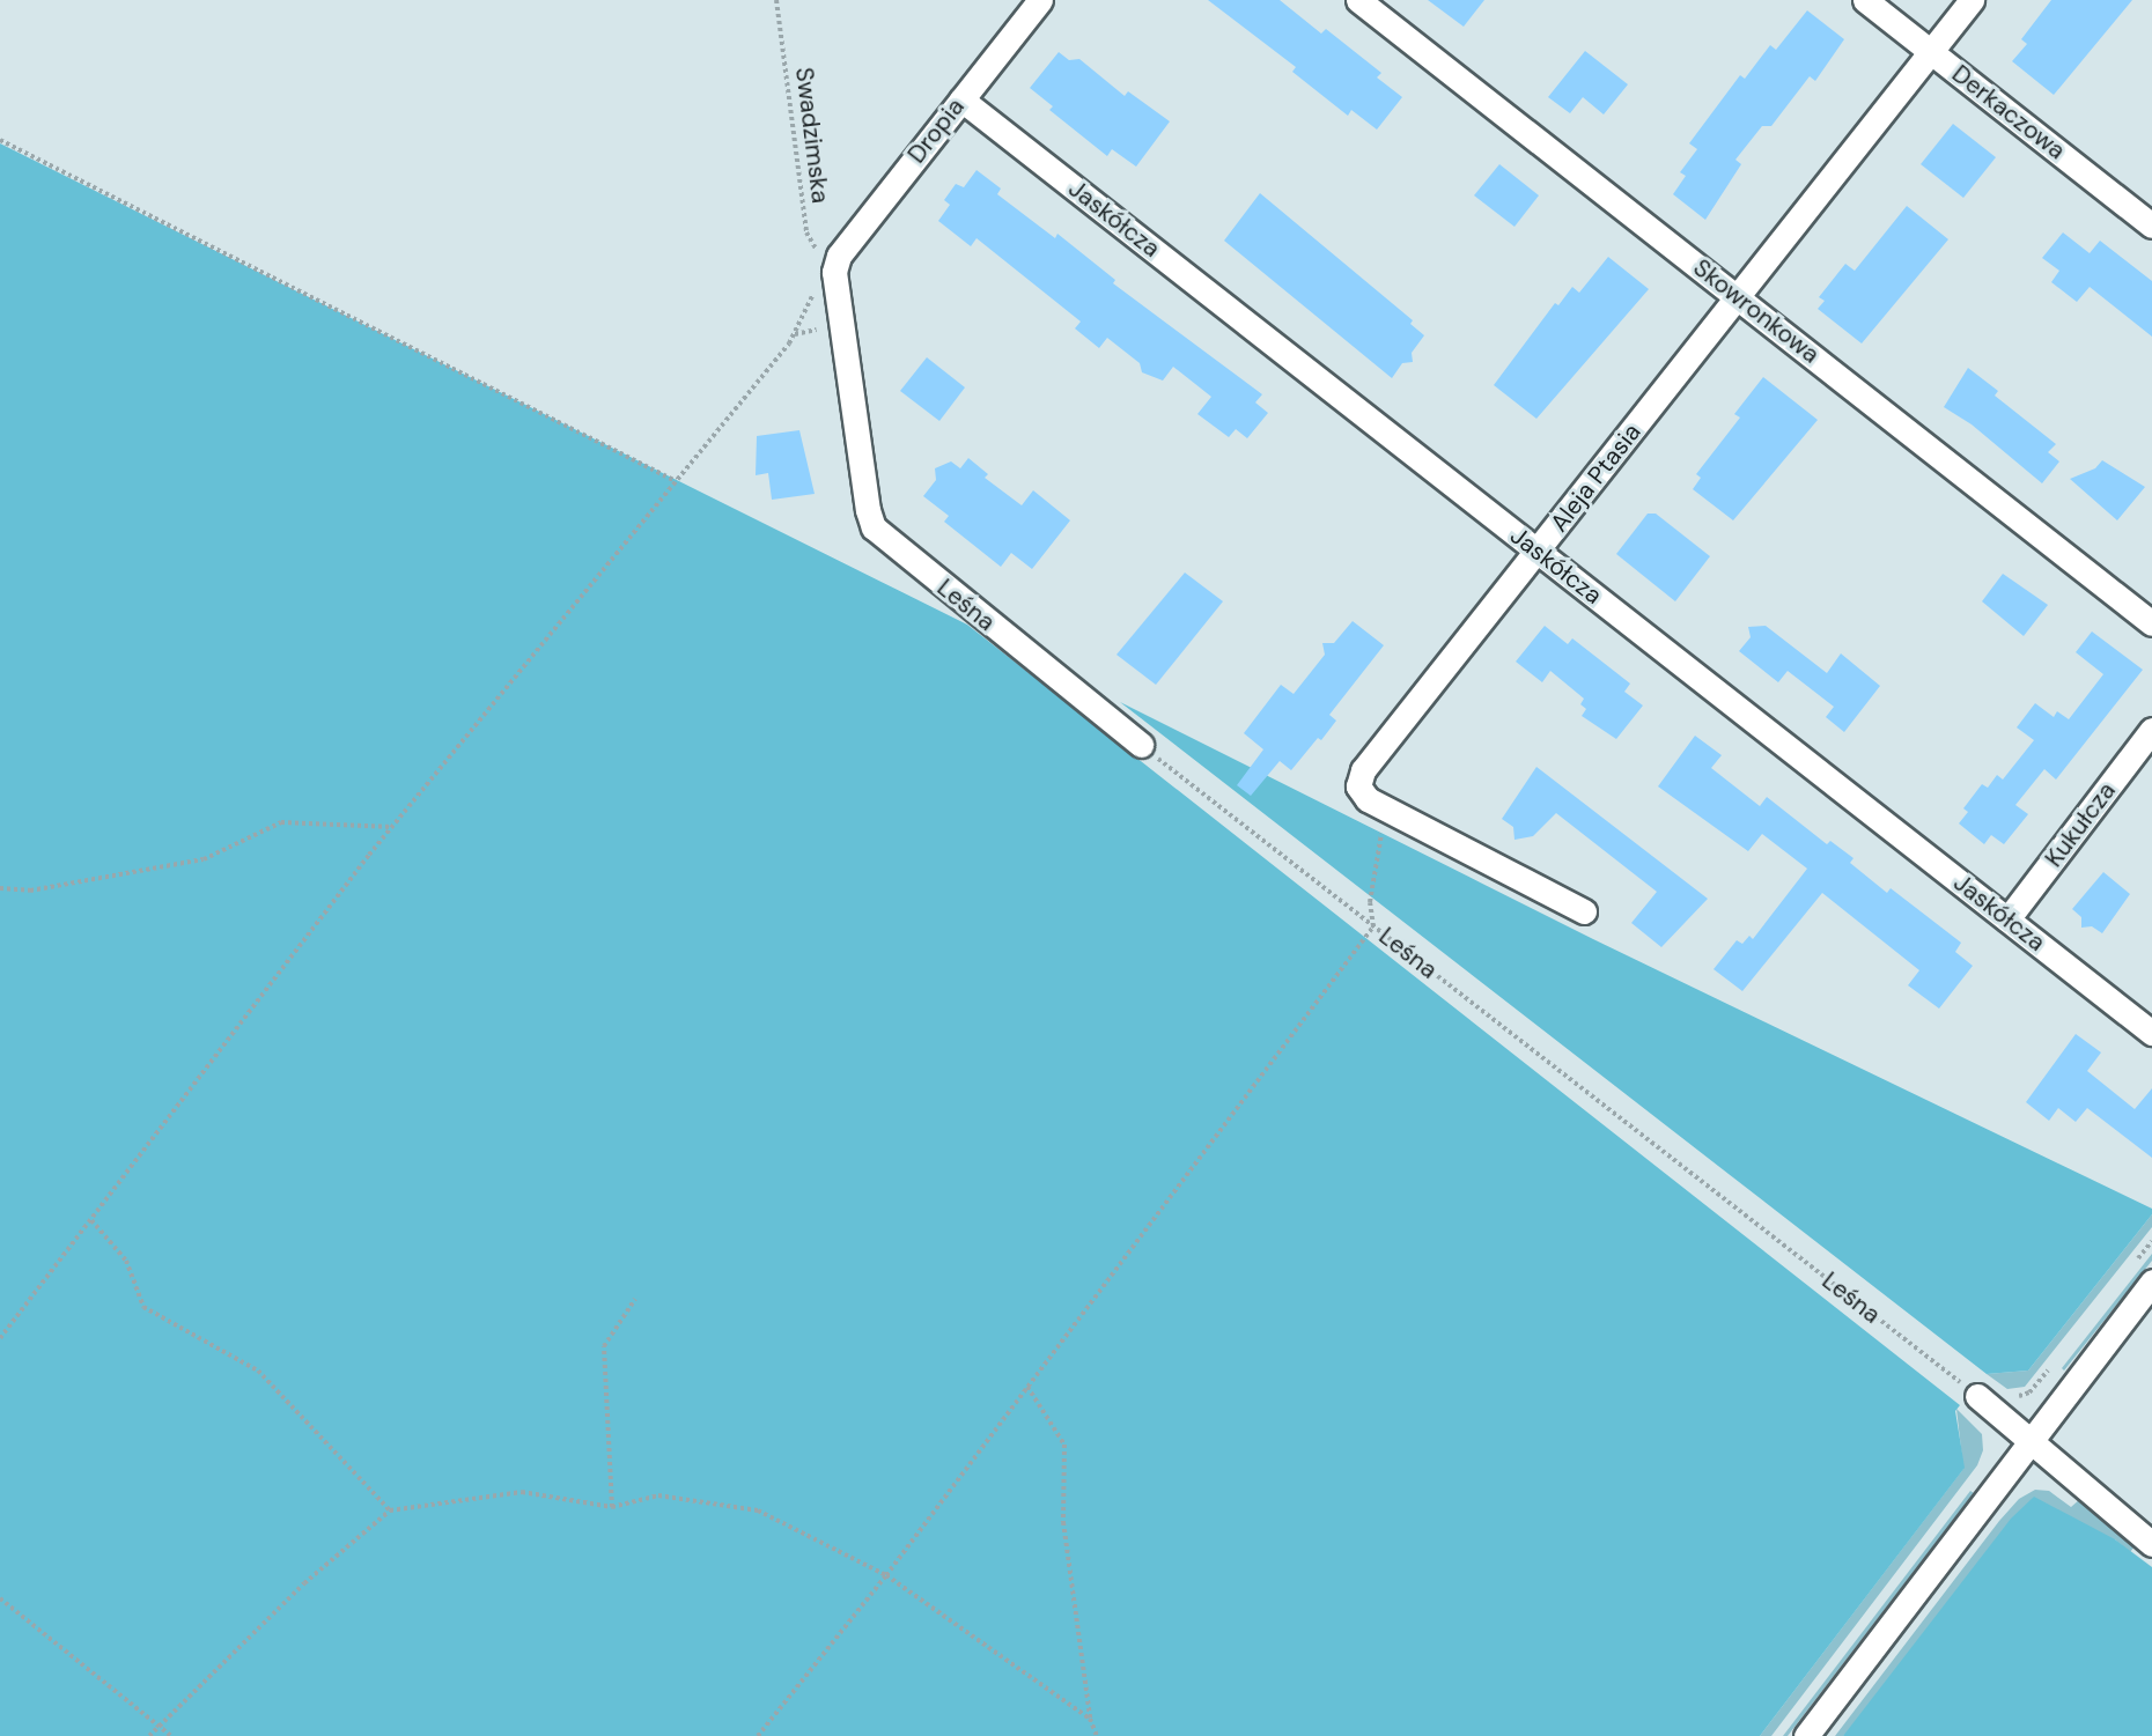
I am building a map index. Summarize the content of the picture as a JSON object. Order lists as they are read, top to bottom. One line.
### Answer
{"streets":{"street":["Derkaczowa","Dropia","Jaskółcza","Skowronkowa","Aleja Ptasia","Leśna","Kukułcza"],"path":["Swadzimska"]},"crossings":[["Derkaczowa","Aleja Ptasia"],["Dropia","Swadzimska"],["Dropia","Jaskółcza"],["Dropia","Leśna"],["Swadzimska","Leśna"],["Jaskółcza","Aleja Ptasia"],["Jaskółcza","Kukułcza"],["Skowronkowa","Aleja Ptasia"]]}
